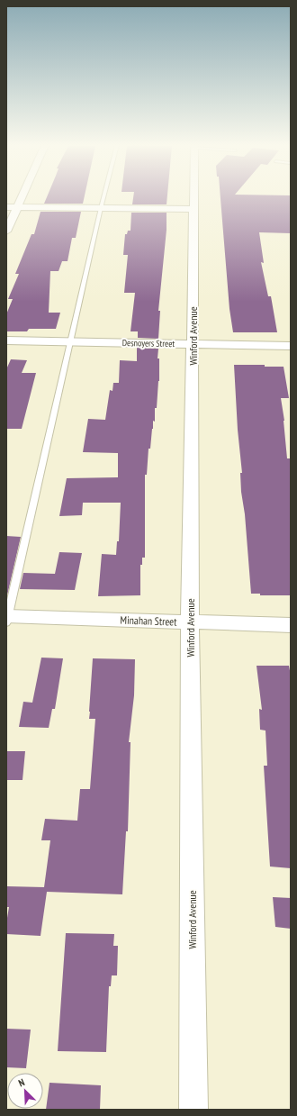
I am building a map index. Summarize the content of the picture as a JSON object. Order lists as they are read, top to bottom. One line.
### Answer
{"streets":{"street":["Winford Avenue","Desnoyers Street","Minahan Street"]},"crossings":[["Winford Avenue","Desnoyers Street"],["Winford Avenue","Minahan Street"]],"north":"top left"}
